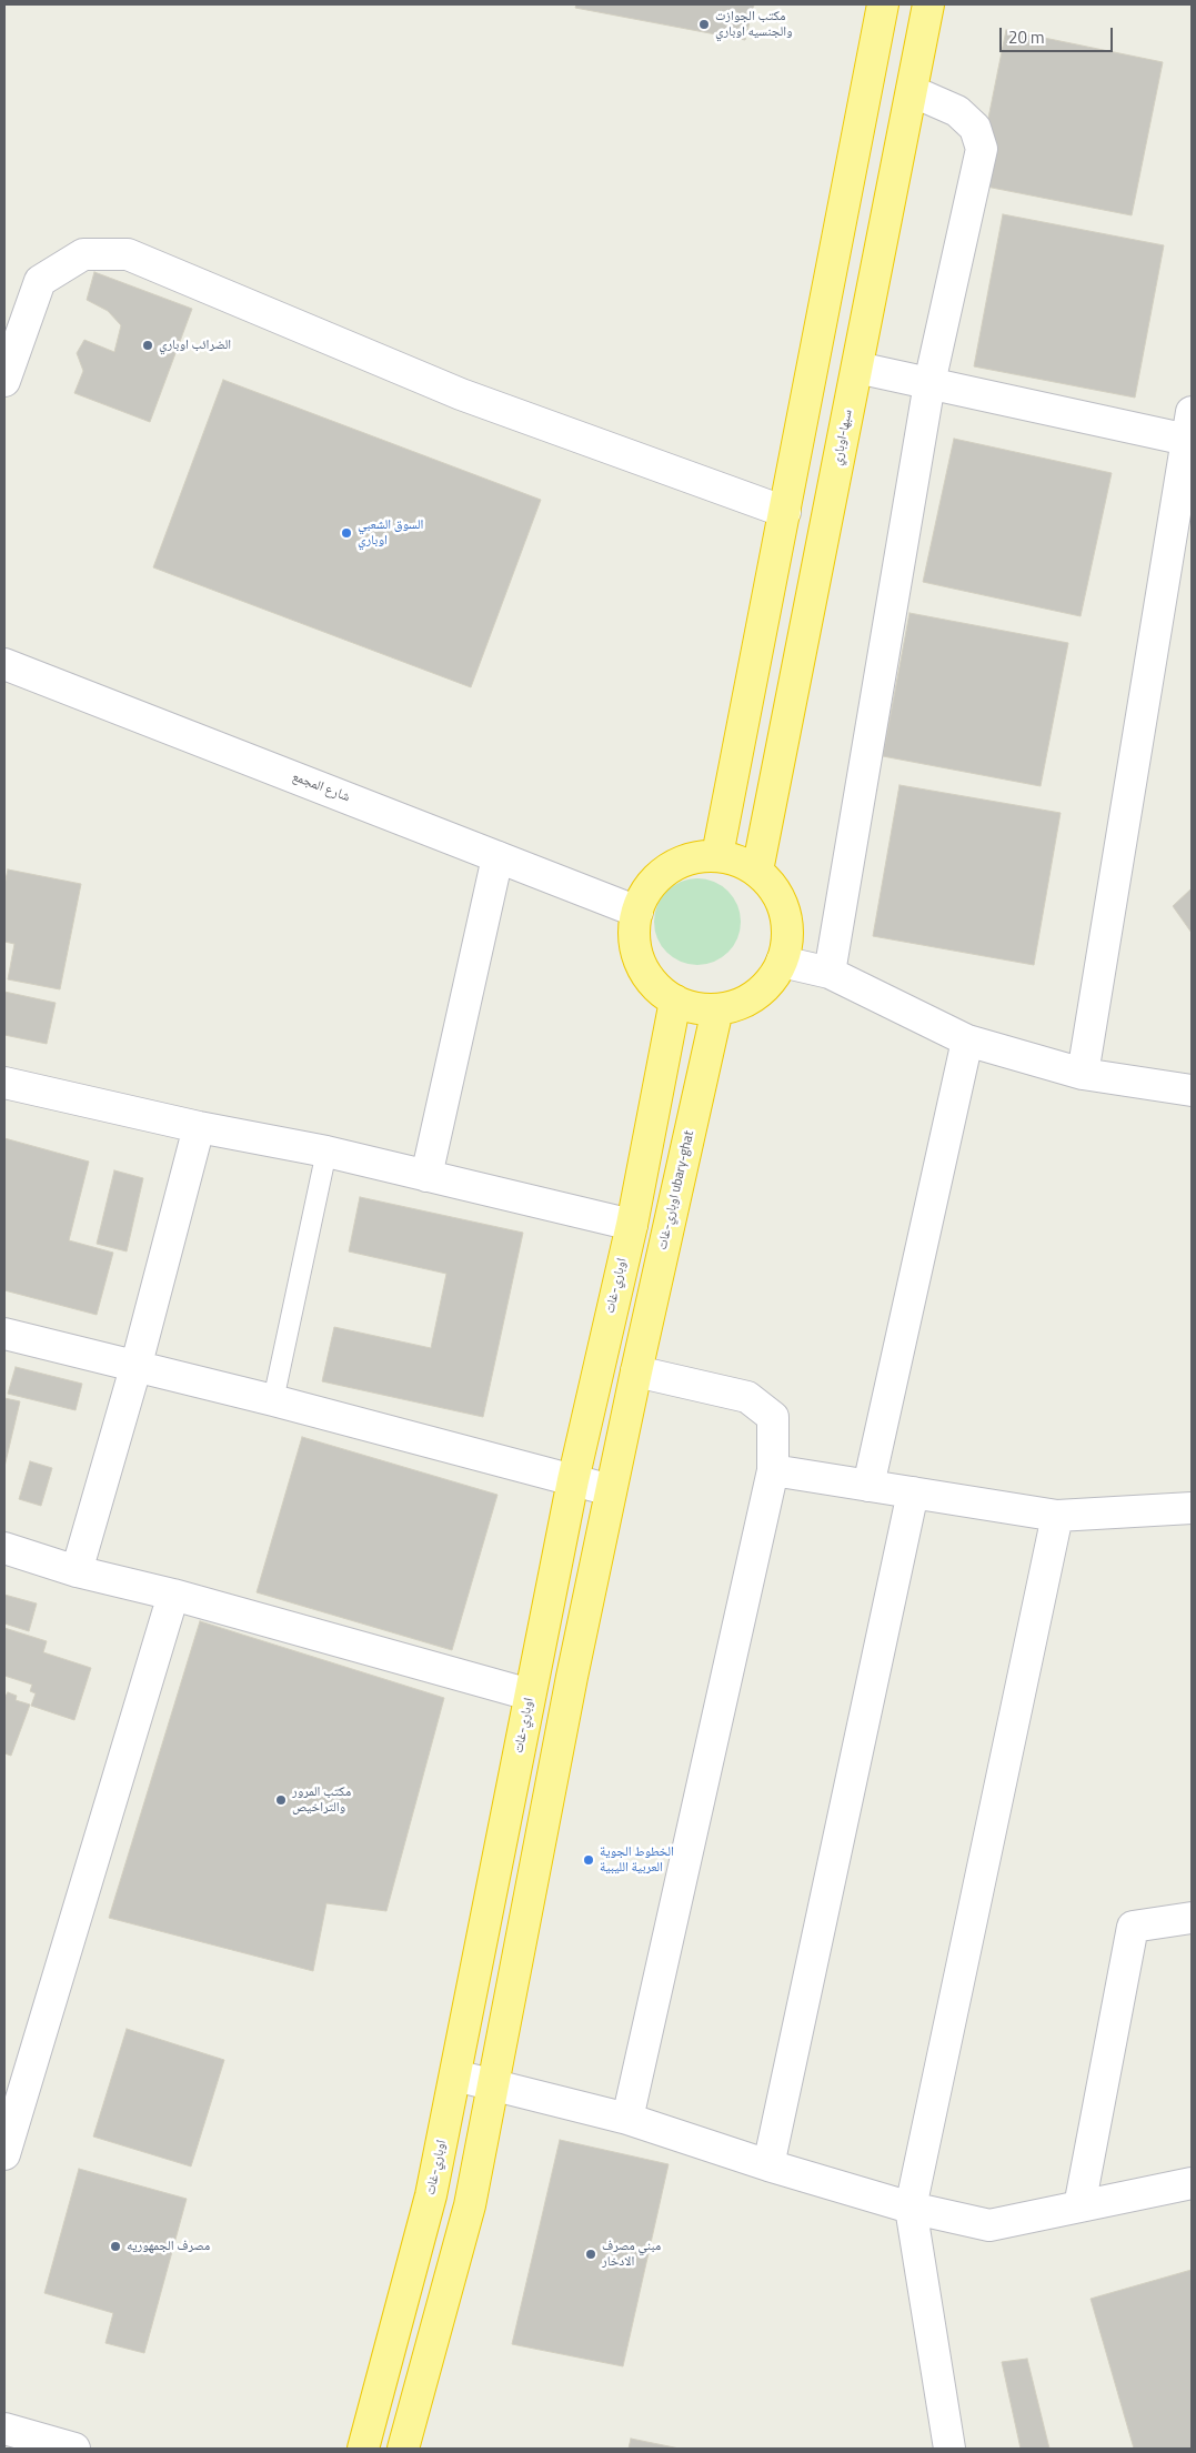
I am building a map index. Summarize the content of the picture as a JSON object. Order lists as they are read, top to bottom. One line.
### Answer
{"streets":{"highway":["سبها-اوباري","اوباري-غات ubary-ghat","اوباري-غات"],"street":["شارع المجمع"]},"crossings":[["سبها-اوباري","شارع المجمع"],["سبها-اوباري","اوباري-غات ubary-ghat"],["سبها-اوباري","اوباري-غات"],["شارع المجمع","اوباري-غات ubary-ghat"],["شارع المجمع","اوباري-غات"],["اوباري-غات ubary-ghat","اوباري-غات"]],"places":["مكتب الجوازت والجنسيه اوباري","الضرائب اوباري","السوق الشعبي اوباري","مكتب المرور والتراخيص","الخطوط الجوية العربية الليبية","مصرف الجمهوريه","مبني مصرف الادخار"],"scale_bar":"20 m"}
